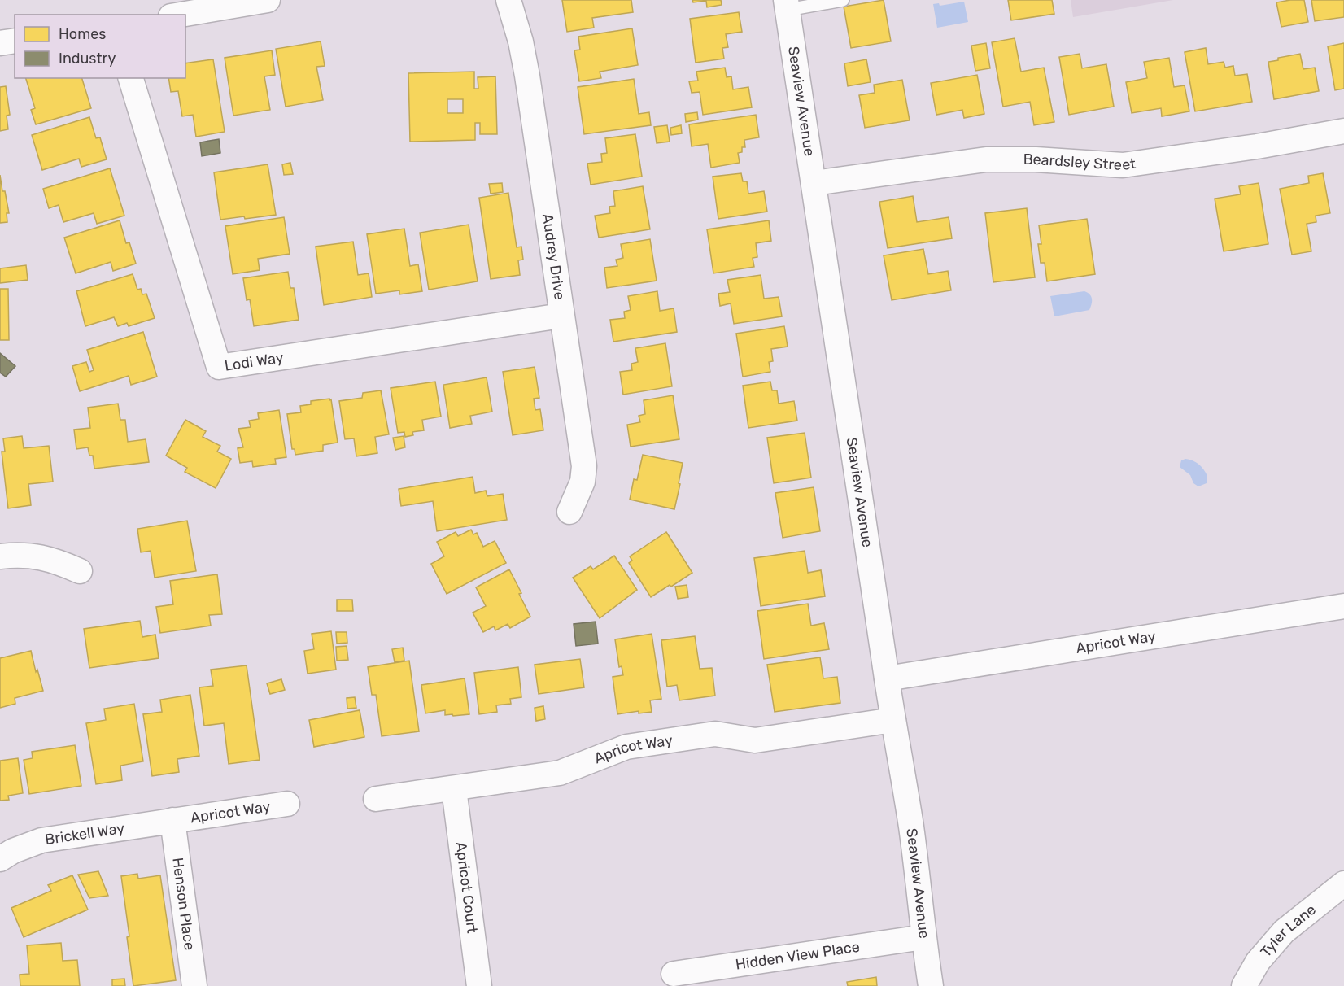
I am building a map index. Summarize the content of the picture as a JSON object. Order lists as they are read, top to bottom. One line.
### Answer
{"streets":{"street":["Seaview Avenue","Beardsley Street","Audrey Drive","Lodi Way","Apricot Way","Brickell Way","Apricot Court","Henson Place","Tyler Lane","Hidden View Place"]},"crossings":[["Seaview Avenue","Beardsley Street"],["Seaview Avenue","Apricot Way"],["Seaview Avenue","Hidden View Place"],["Audrey Drive","Lodi Way"],["Apricot Way","Brickell Way"],["Apricot Way","Apricot Court"],["Apricot Way","Henson Place"],["Brickell Way","Henson Place"]],"legend":["Homes","Industry"]}
